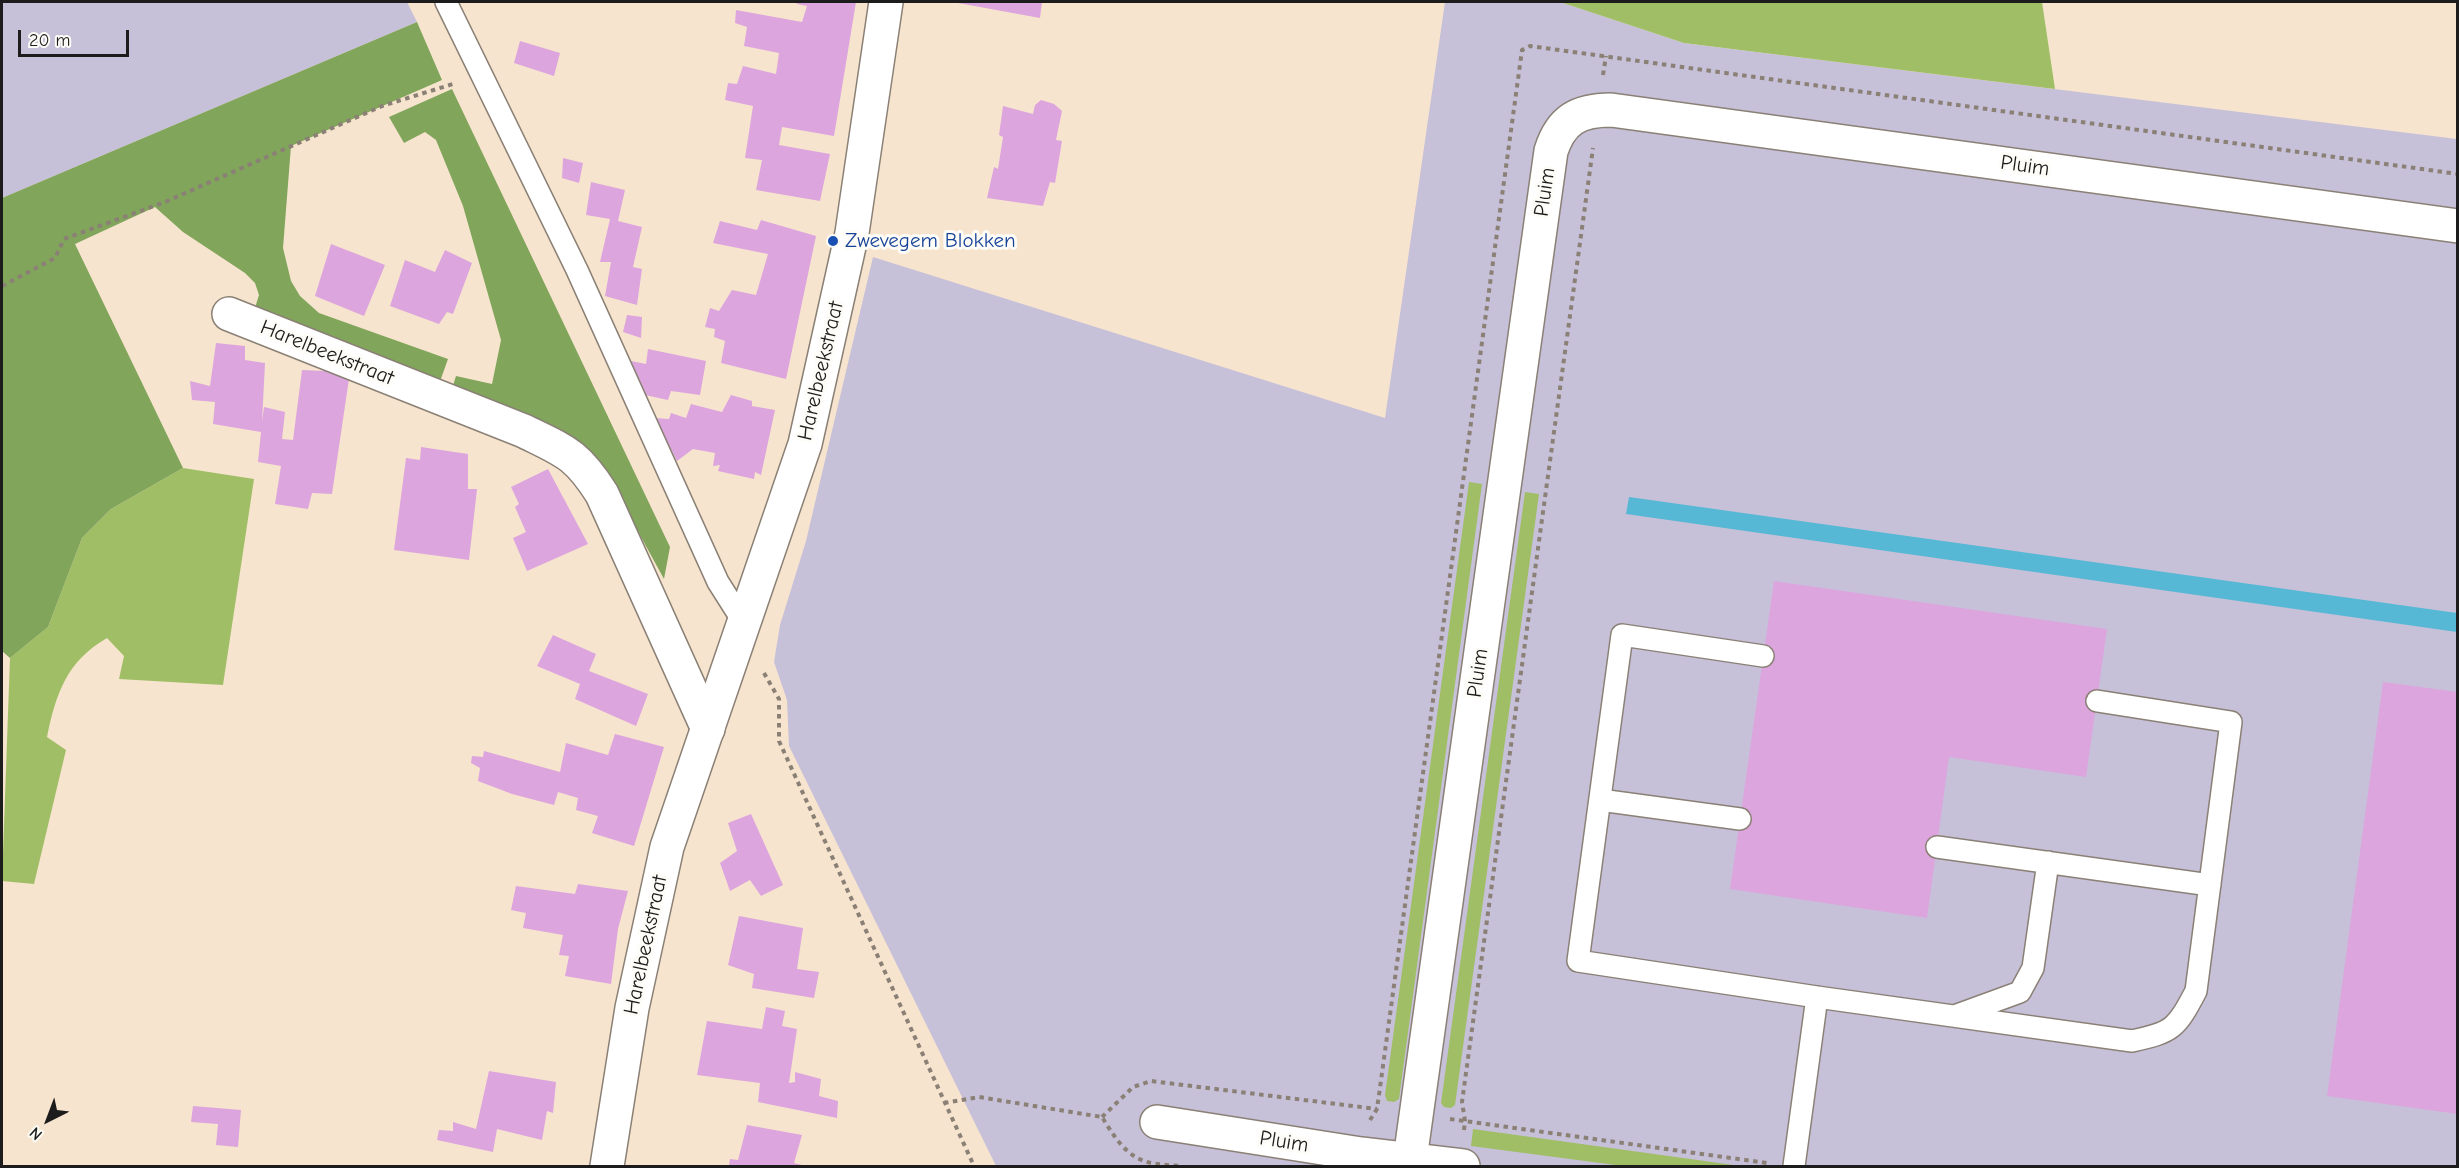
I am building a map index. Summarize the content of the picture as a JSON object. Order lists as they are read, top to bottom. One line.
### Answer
{"streets":{"street":["Pluim","Harelbeekstraat"]},"places":["Zwevegem Blokken"],"scale_bar":"20 m","north":"bottom left"}
